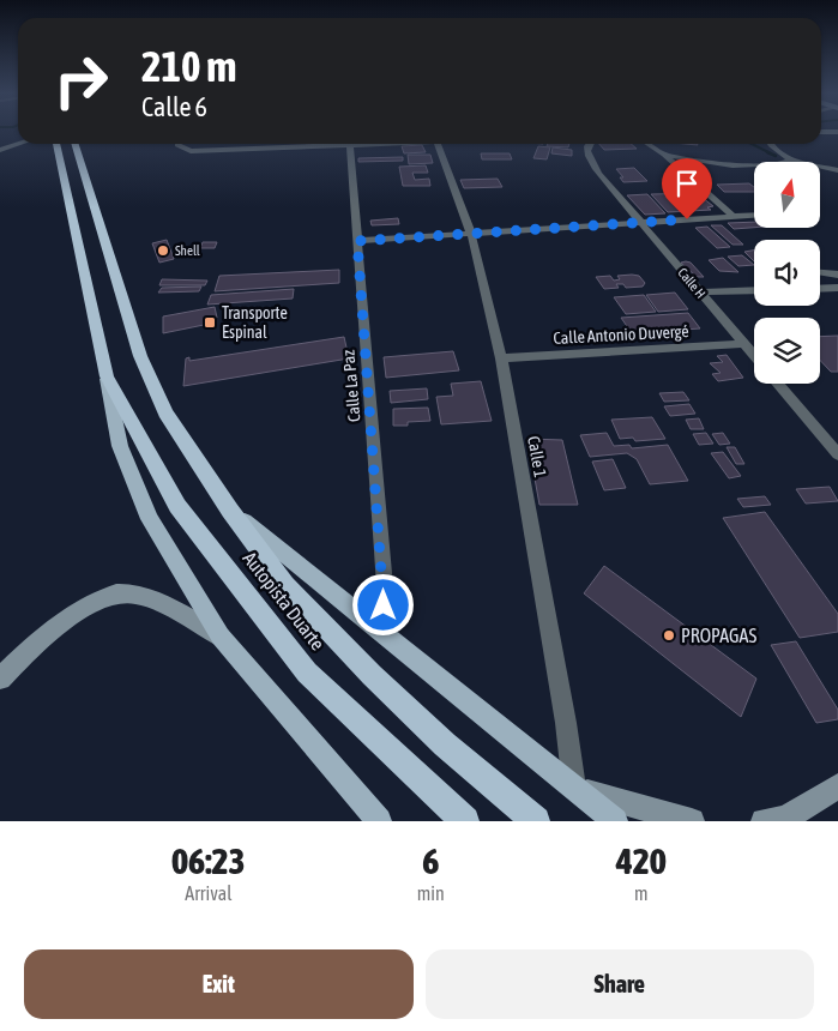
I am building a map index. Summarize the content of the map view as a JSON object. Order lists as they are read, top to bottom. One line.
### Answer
{"streets":{"highway":["Autopista Duarte"],"street":["Calle H","Calle Antonio Duvergé","Calle La Paz","Calle 1"]},"crossings":[["Calle H","Calle Antonio Duvergé"],["Calle Antonio Duvergé","Calle 1"],["Calle La Paz","Autopista Duarte"],["Calle 1","Autopista Duarte"]],"places":{"other":["Shell","PROPAGAS"],"transit":["Transporte Espinal"]},"north":"top","page":{"turn":["210 m","Calle 6"],"eta":["06:23","Arrival","6","min","420","m"],"buttons":["Exit","Share"]}}
